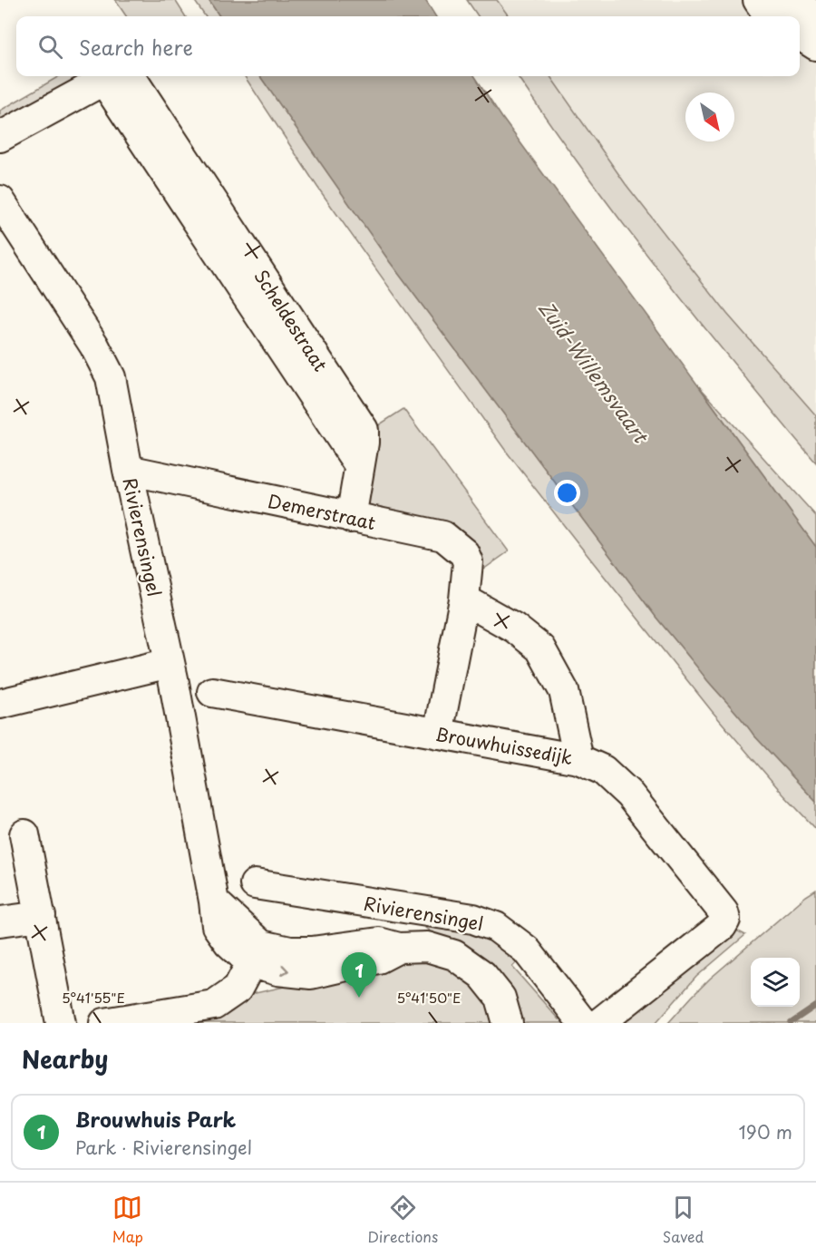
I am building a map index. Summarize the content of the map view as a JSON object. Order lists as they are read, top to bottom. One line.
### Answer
{"streets":{"street":["Scheldestraat","Demerstraat","Rivierensingel","Brouwhuissedijk"]},"crossings":[["Scheldestraat","Demerstraat"],["Demerstraat","Rivierensingel"],["Demerstraat","Brouwhuissedijk"]],"water":["Zuid-Willemsvaart"],"north":"bottom right","page":{"search":"Search here","pins":"1","heading":"Nearby","list":[{"mark":"1","name":"Brouwhuis Park","note":"Park · Rivierensingel","value":"190 m"}],"nav":["Map","Directions","Saved"]},"coordinates":["5°41'55\"E","5°41'50\"E"]}
